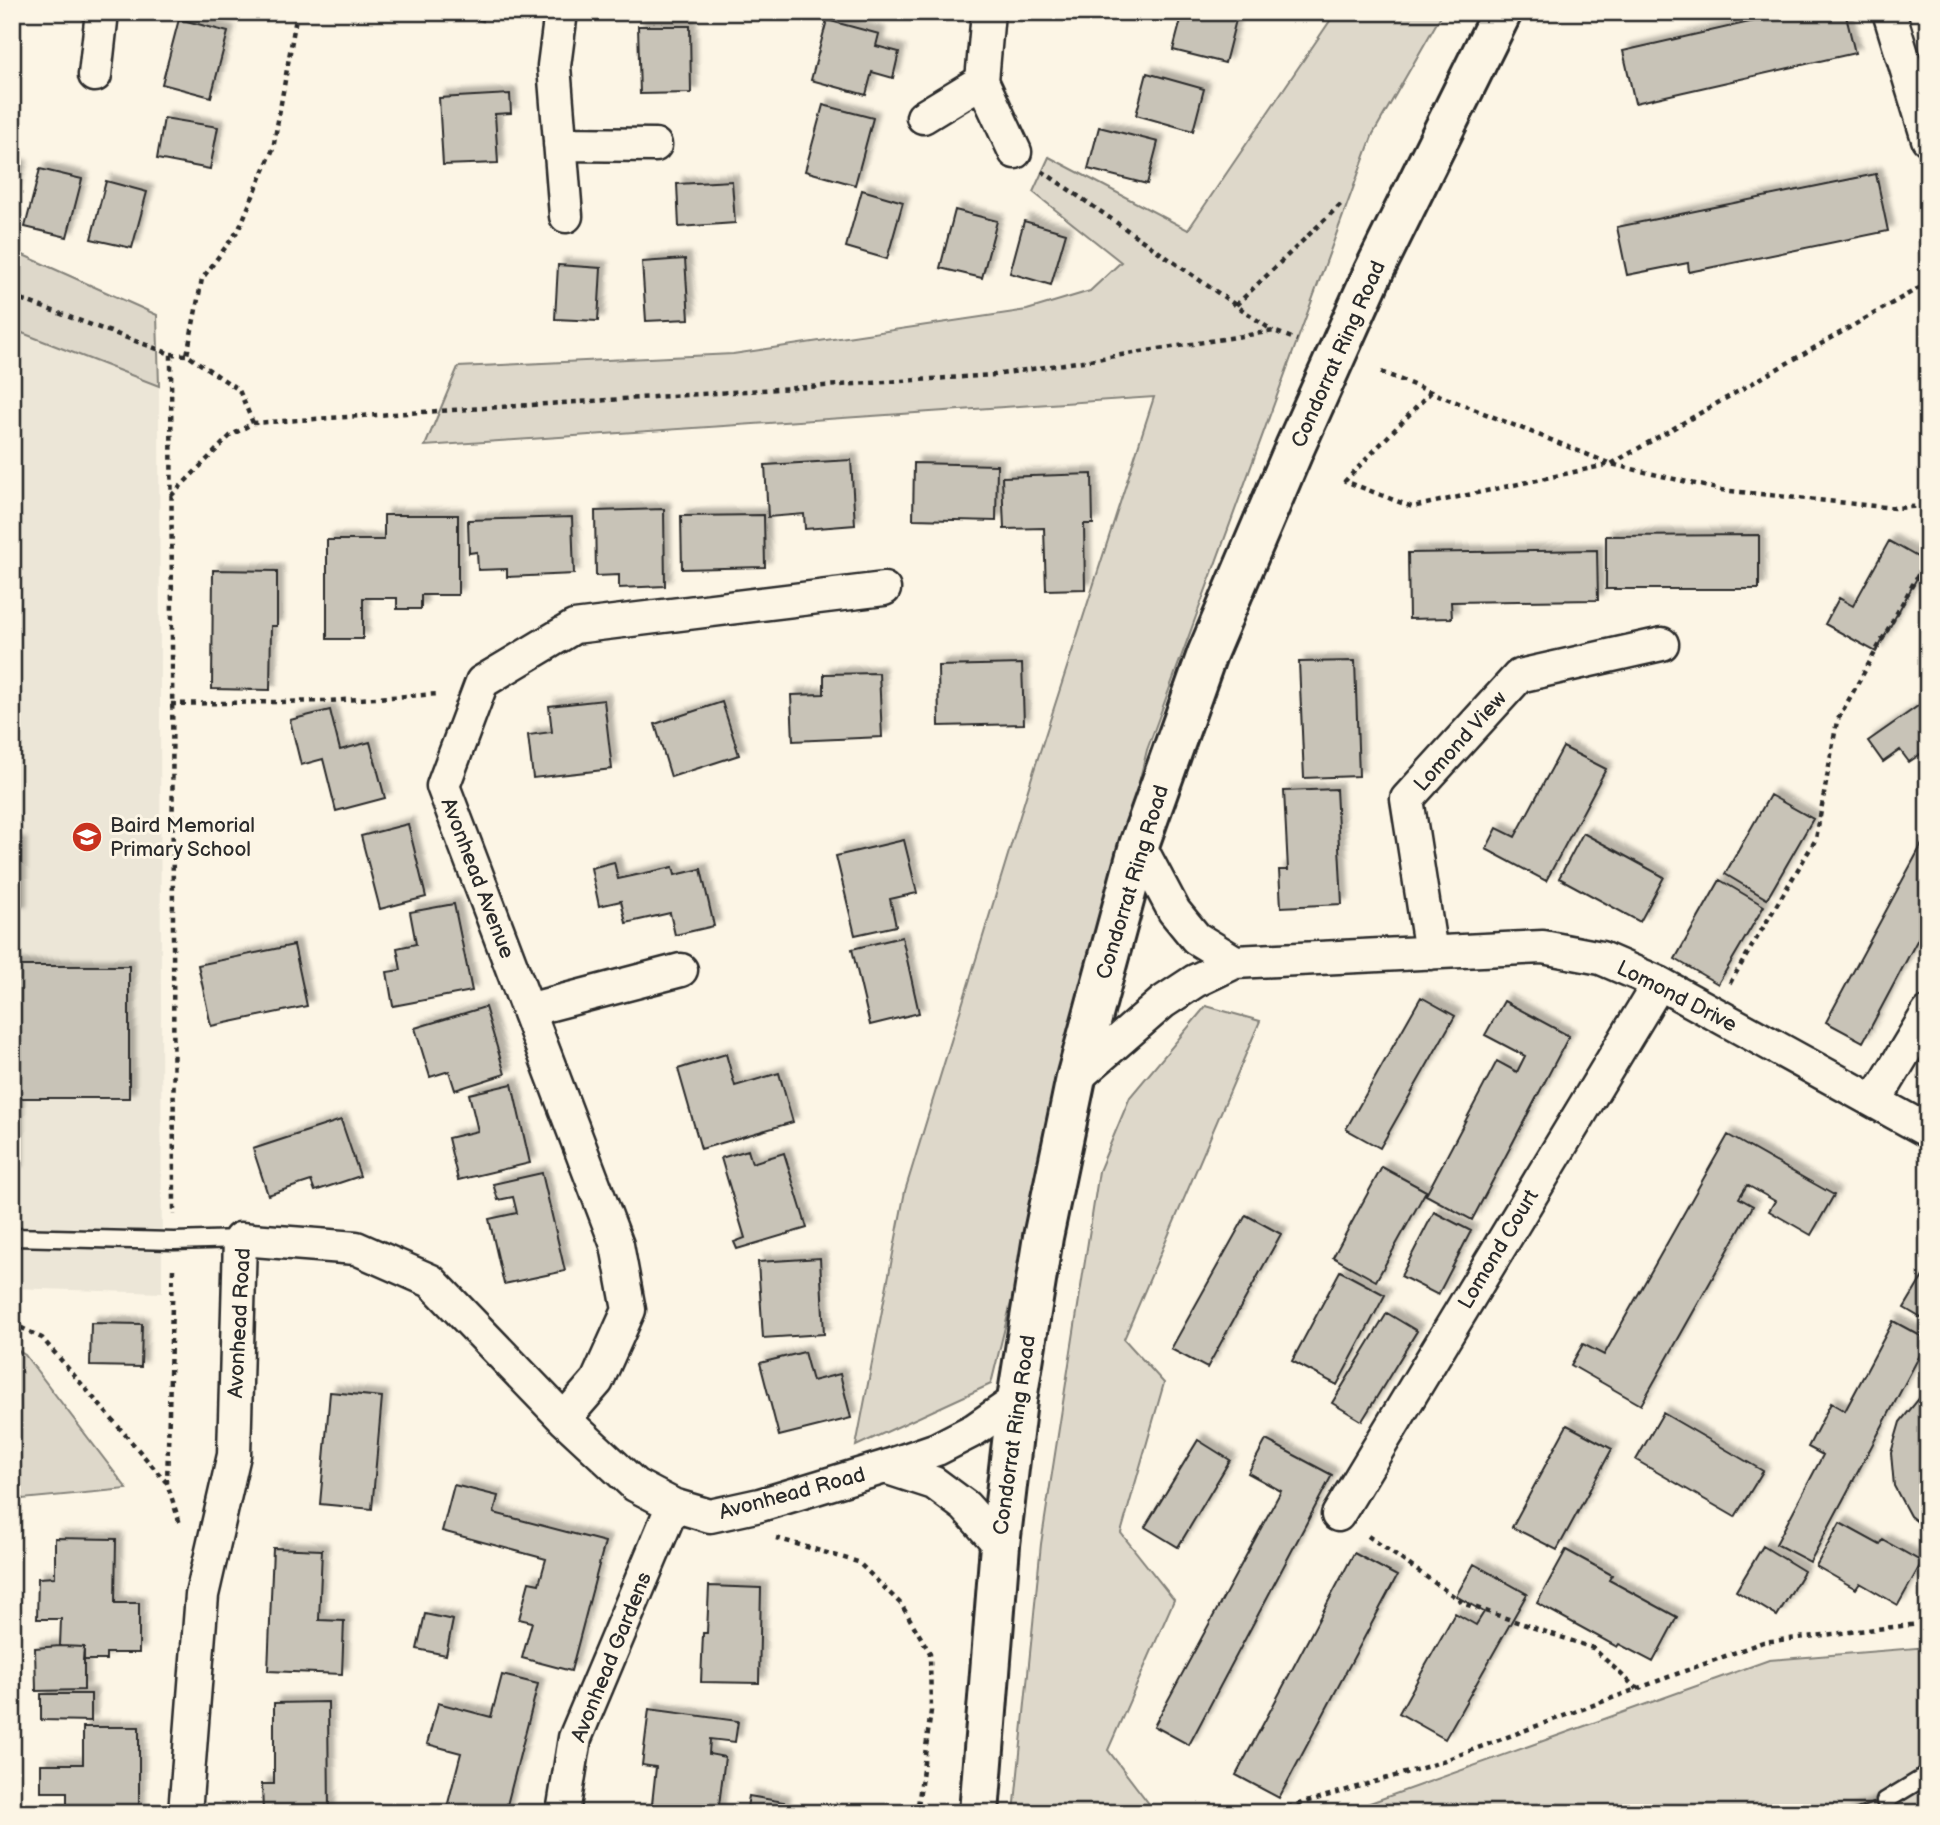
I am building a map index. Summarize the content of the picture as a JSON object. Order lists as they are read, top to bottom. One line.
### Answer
{"streets":{"street":["Condorrat Ring Road","Lomond View","Avonhead Avenue","Lomond Drive","Lomond Court","Avonhead Road","Avonhead Gardens"]},"crossings":[["Condorrat Ring Road","Avonhead Road"],["Lomond View","Lomond Drive"],["Avonhead Avenue","Avonhead Road"],["Lomond Drive","Lomond Court"],["Avonhead Road","Avonhead Gardens"]],"places":{"school or university":["Baird Memorial Primary School"]}}
